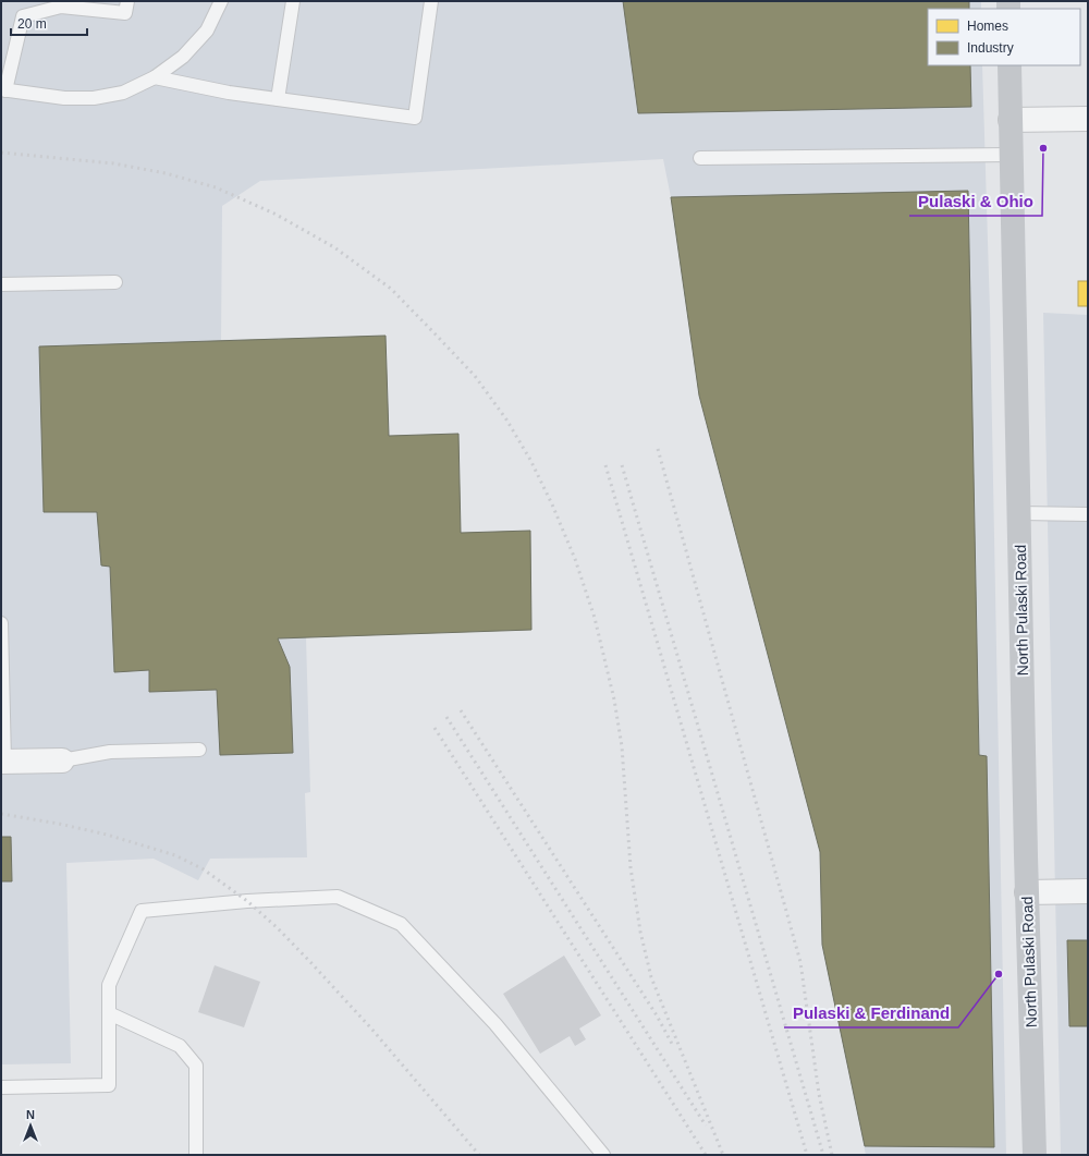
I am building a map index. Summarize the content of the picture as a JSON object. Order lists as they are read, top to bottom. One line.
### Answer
{"streets":{"main road":["North Pulaski Road"]},"places":["Pulaski & Ohio","Pulaski & Ferdinand"],"legend":["Homes","Industry"],"scale_bar":"20 m","north":"top"}
